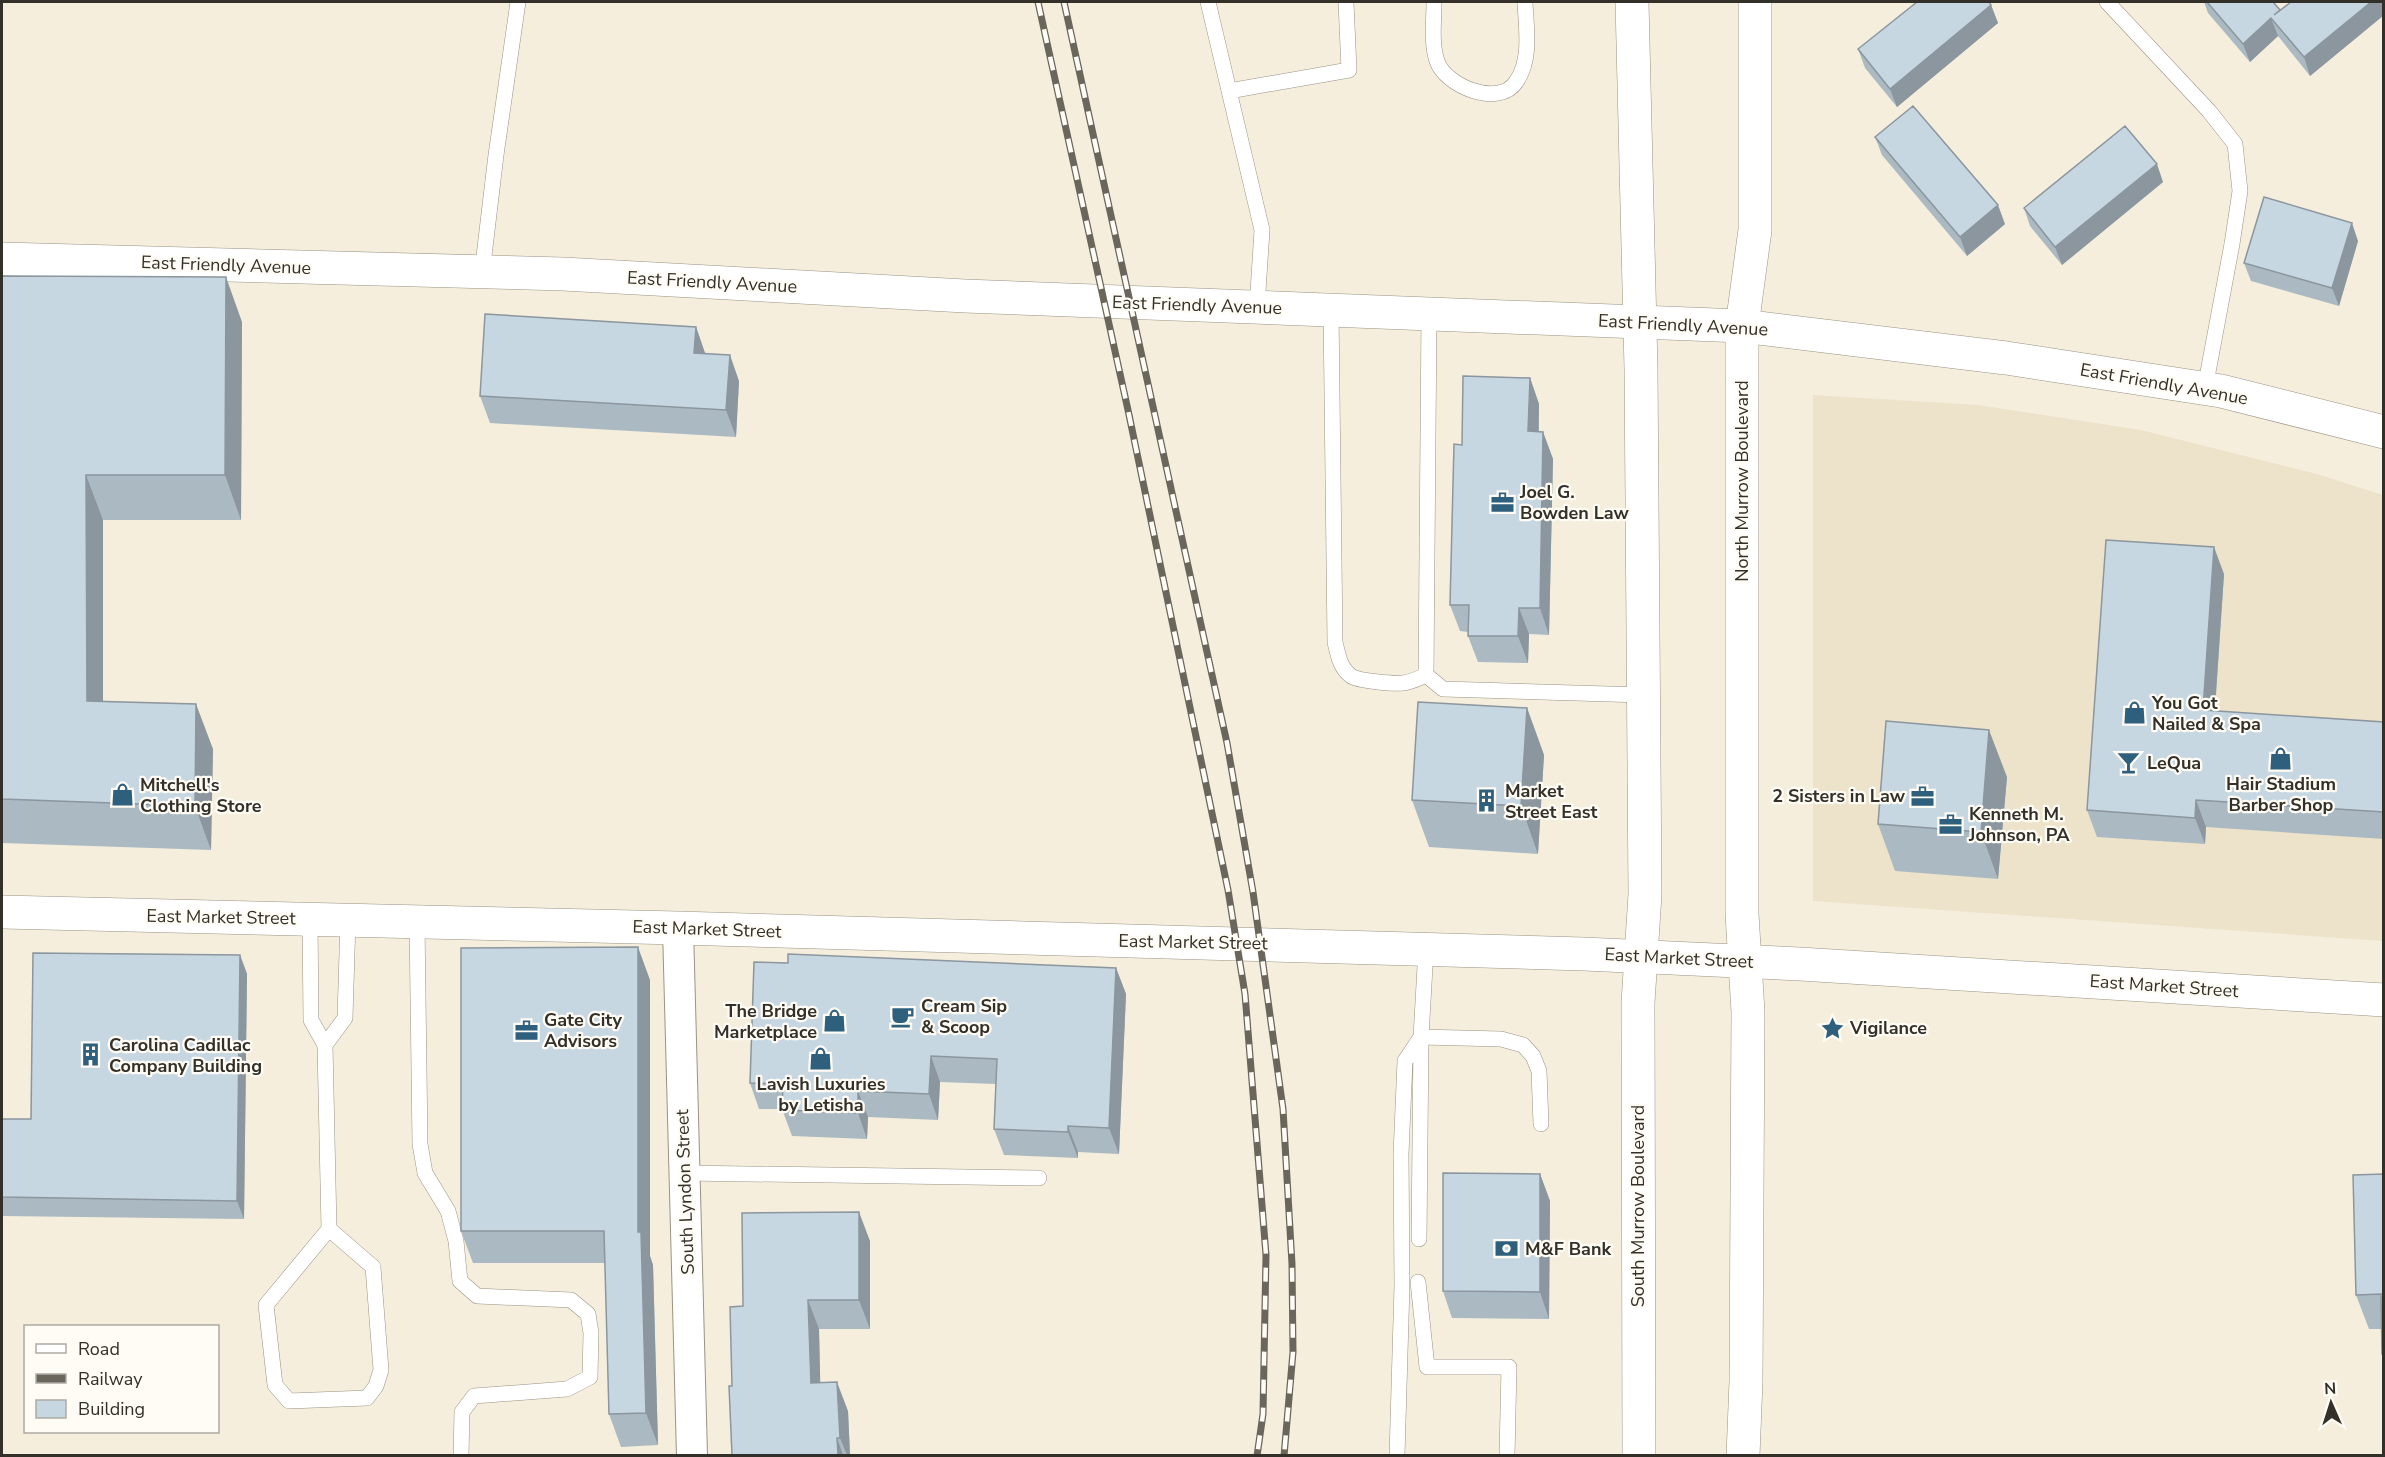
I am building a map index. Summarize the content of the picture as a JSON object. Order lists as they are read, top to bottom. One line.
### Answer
{"streets":{"main road":["East Friendly Avenue","North Murrow Boulevard","East Market Street","South Murrow Boulevard"],"street":["South Lyndon Street"]},"crossings":[["East Friendly Avenue","North Murrow Boulevard"],["North Murrow Boulevard","East Market Street"],["East Market Street","South Lyndon Street"],["East Market Street","South Murrow Boulevard"]],"places":{"office":["Joel G. Bowden Law","2 Sisters in Law","Kenneth M. Johnson, PA","Gate City Advisors"],"shop":["You Got Nailed & Spa","Hair Stadium Barber Shop","Mitchell's Clothing Store","The Bridge Marketplace","Lavish Luxuries by Letisha"],"bar":["LeQua"],"building":["Market Street East","Carolina Cadillac Company Building"],"cafe":["Cream Sip & Scoop"],"place":["Vigilance"],"bank":["M&F Bank"]},"legend":["Road","Railway","Building"],"north":"top"}
